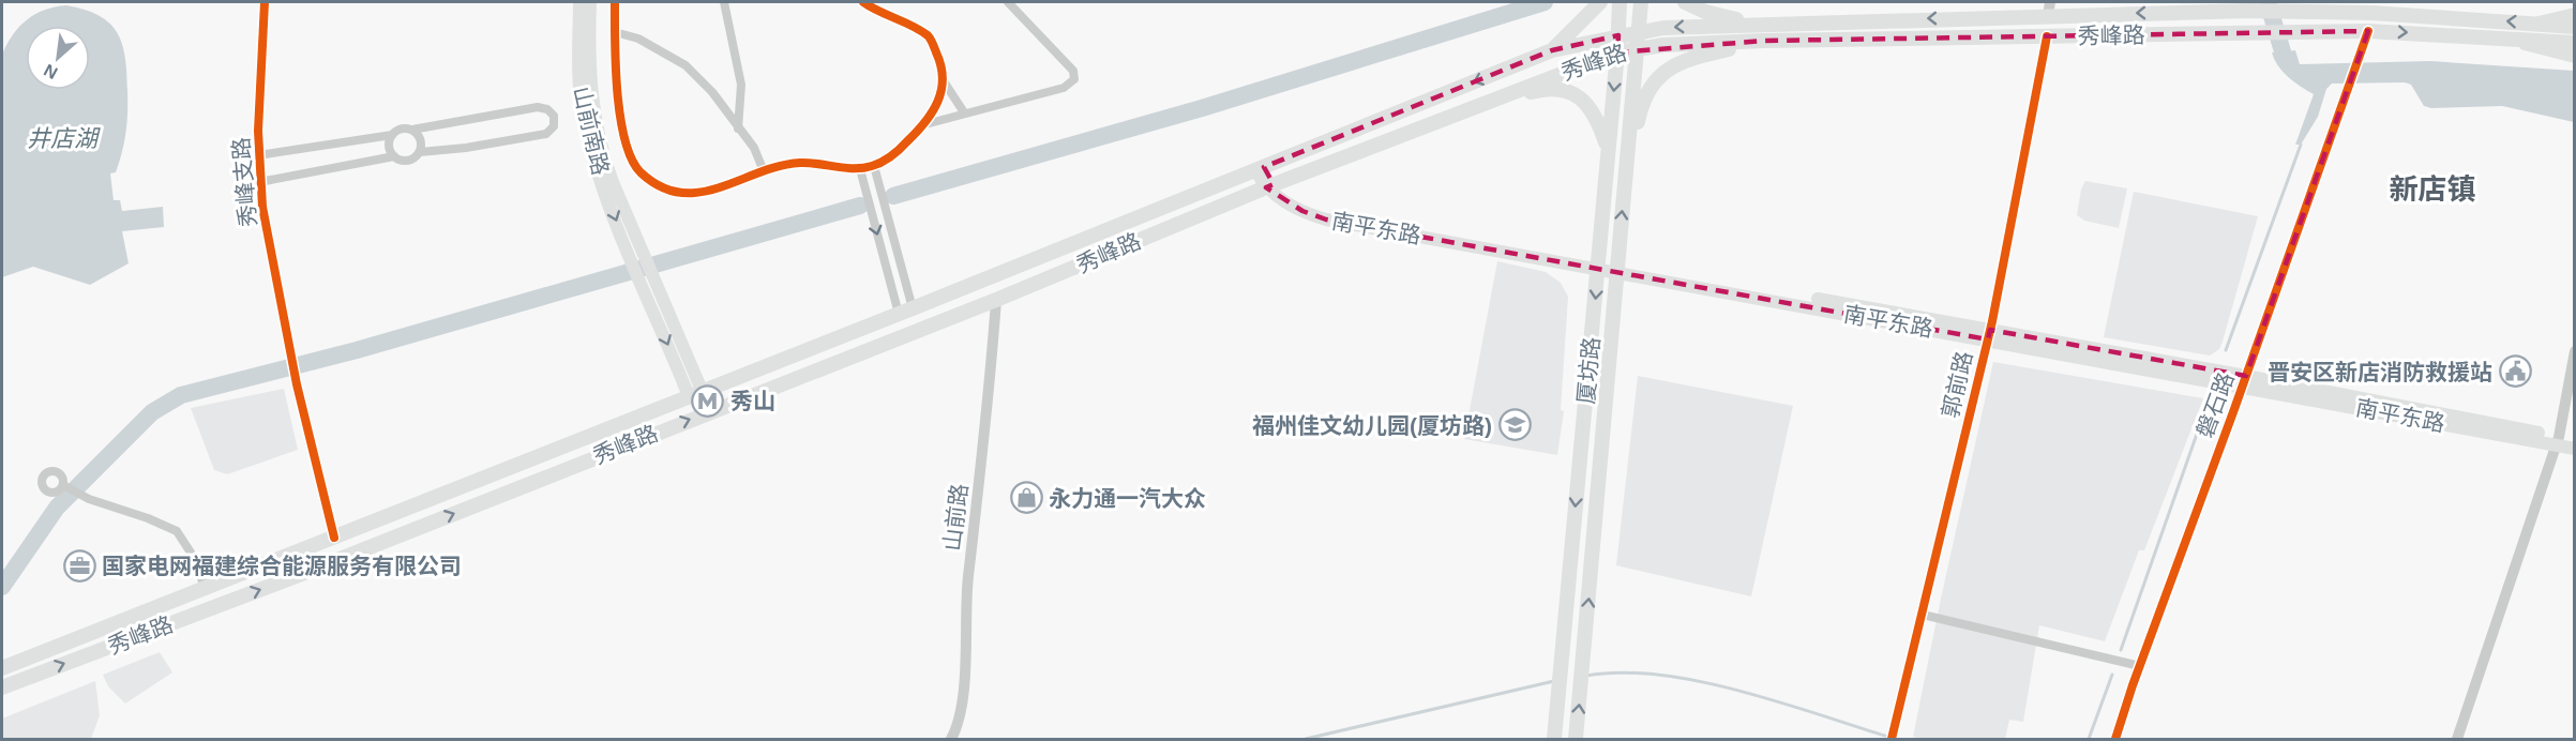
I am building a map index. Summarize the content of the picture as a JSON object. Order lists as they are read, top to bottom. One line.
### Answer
{"streets":{"main road":["秀峰路","山前南路","南平东路","厦坊路"],"street":["秀峰支路","郭前路","磐石路","山前路"]},"crossings":[["秀峰路","山前南路"],["秀峰路","秀峰支路"],["秀峰路","南平东路"],["秀峰路","厦坊路"],["秀峰路","郭前路"],["秀峰路","磐石路"],["秀峰路","山前路"],["南平东路","厦坊路"],["南平东路","郭前路"],["南平东路","磐石路"]],"districts":["新店镇"],"water":["井店湖"],"places":{"public building":["晋安区新店消防救援站"],"metro station":["秀山"],"school or university":["福州佳文幼儿园(厦坊路)"],"shop":["永力通一汽大众"],"office":["国家电网福建综合能源服务有限公司"]},"north":"bottom left"}
